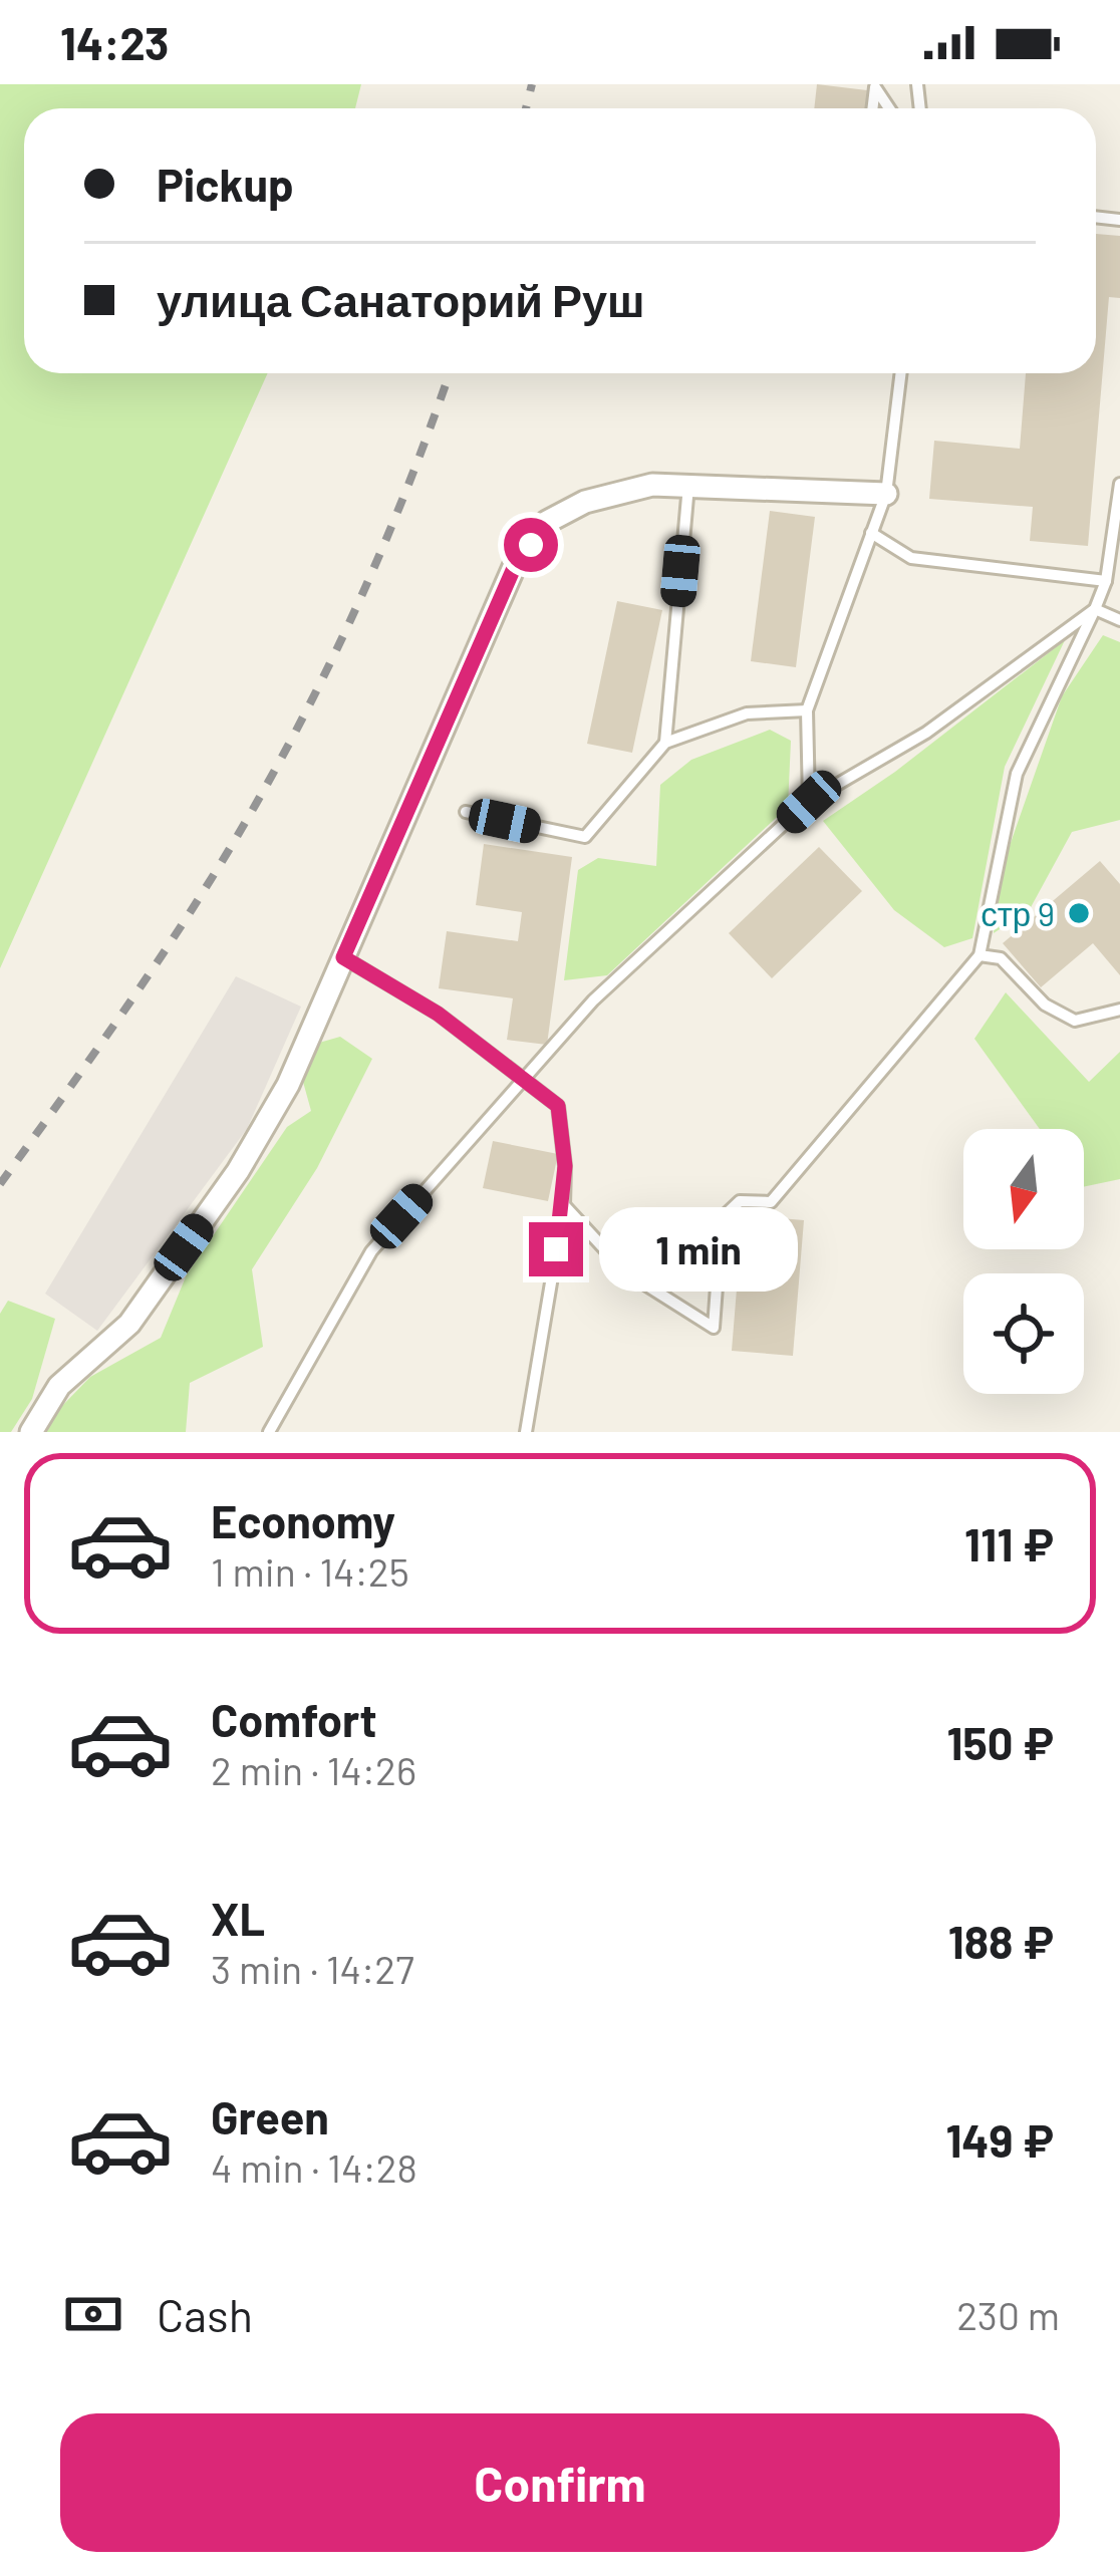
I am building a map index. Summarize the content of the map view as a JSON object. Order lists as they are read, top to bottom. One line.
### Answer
{"places":["стр 9"],"north":"bottom","page":{"status":"14:23","banner":["Pickup","улица Санаторий Руш"],"bubble":"1 min","list":[{"name":"Economy","note":"1 min · 14:25","value":"111 ₽"},{"name":"Comfort","note":"2 min · 14:26","value":"150 ₽"},{"name":"XL","note":"3 min · 14:27","value":"188 ₽"},{"name":"Green","note":"4 min · 14:28","value":"149 ₽"}],"pay":["Cash","230 m"],"buttons":"Confirm"}}
